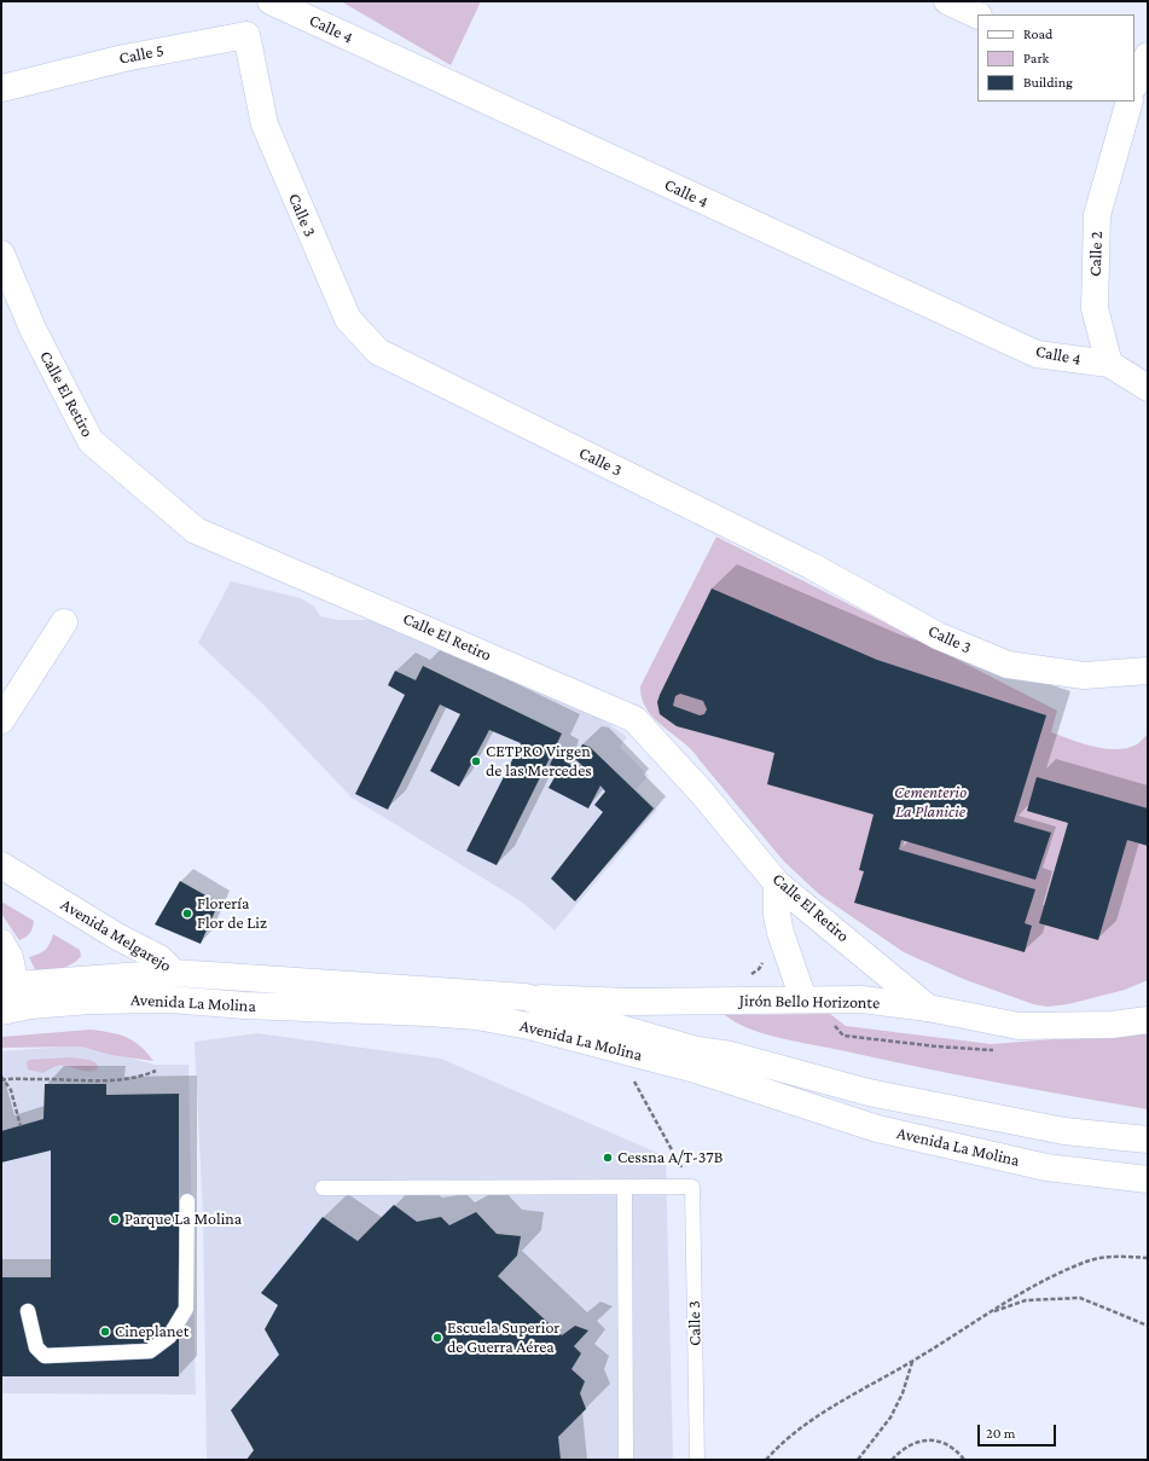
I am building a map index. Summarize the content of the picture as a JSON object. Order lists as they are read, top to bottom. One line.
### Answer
{"streets":{"street":["Calle 4","Calle 5","Calle 3","Calle 2","Calle El Retiro","Avenida Melgarejo","Jirón Bello Horizonte","Avenida La Molina"]},"crossings":[["Calle 4","Calle 2"],["Calle 5","Calle 3"],["Calle El Retiro","Jirón Bello Horizonte"],["Avenida Melgarejo","Avenida La Molina"],["Jirón Bello Horizonte","Avenida La Molina"]],"parks":["Cementerio La Planicie"],"places":["CETPRO Virgen de las Mercedes","Florería Flor de Liz","Cessna A/T-37B","Parque La Molina","Cineplanet","Escuela Superior de Guerra Aérea"],"legend":["Road","Park","Building"],"scale_bar":"20 m"}
